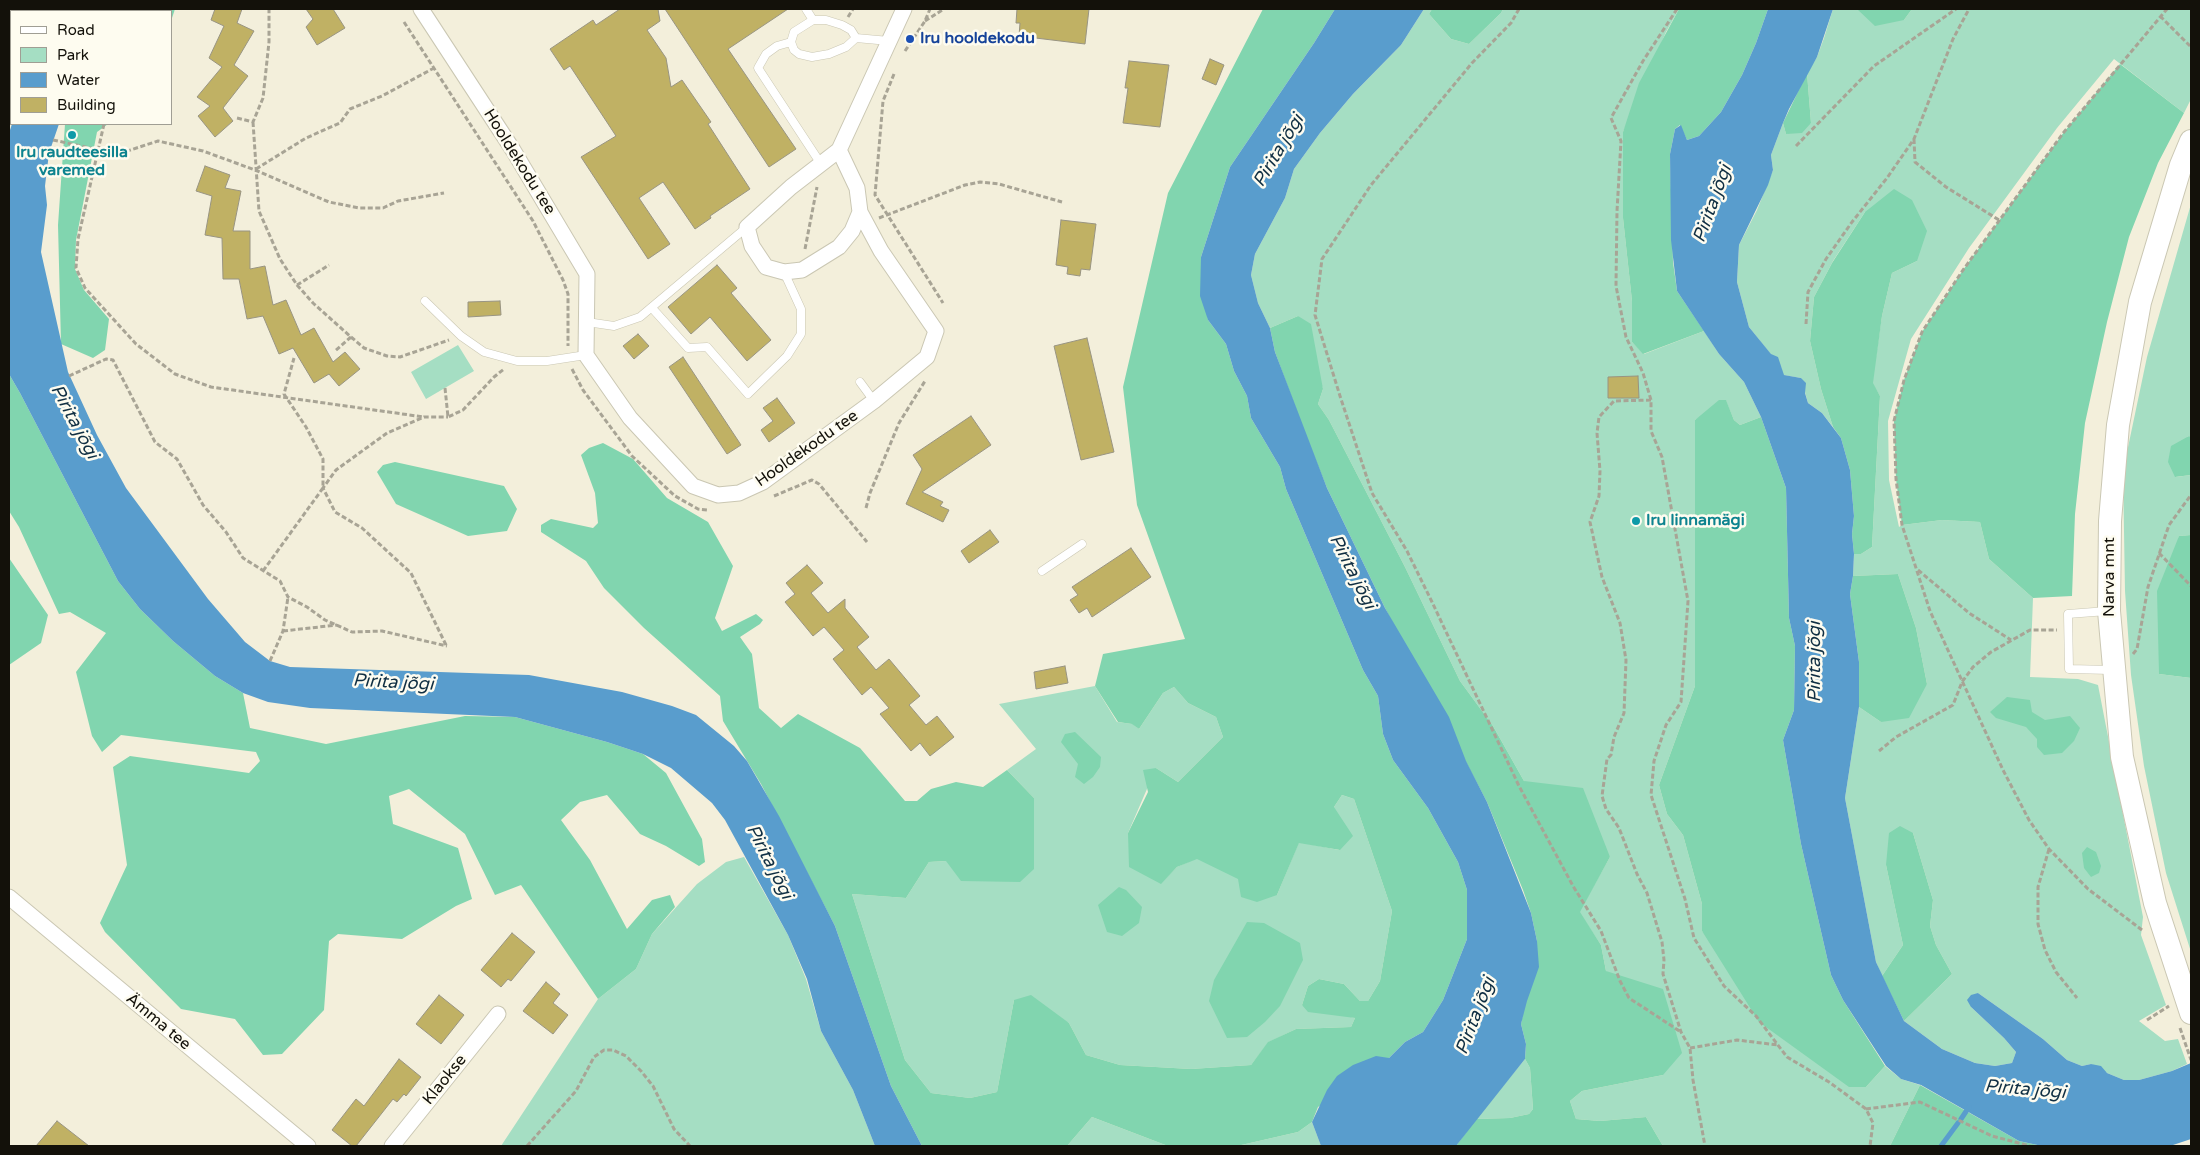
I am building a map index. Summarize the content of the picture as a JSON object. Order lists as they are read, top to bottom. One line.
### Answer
{"streets":{"main road":["Narva mnt"],"street":["Hooldekodu tee","Ämma tee","Klaokse"]},"water":["Pirita jõgi"],"places":["Iru hooldekodu","Iru raudteesilla varemed","Iru linnamägi"],"legend":["Road","Park","Water","Building"]}
